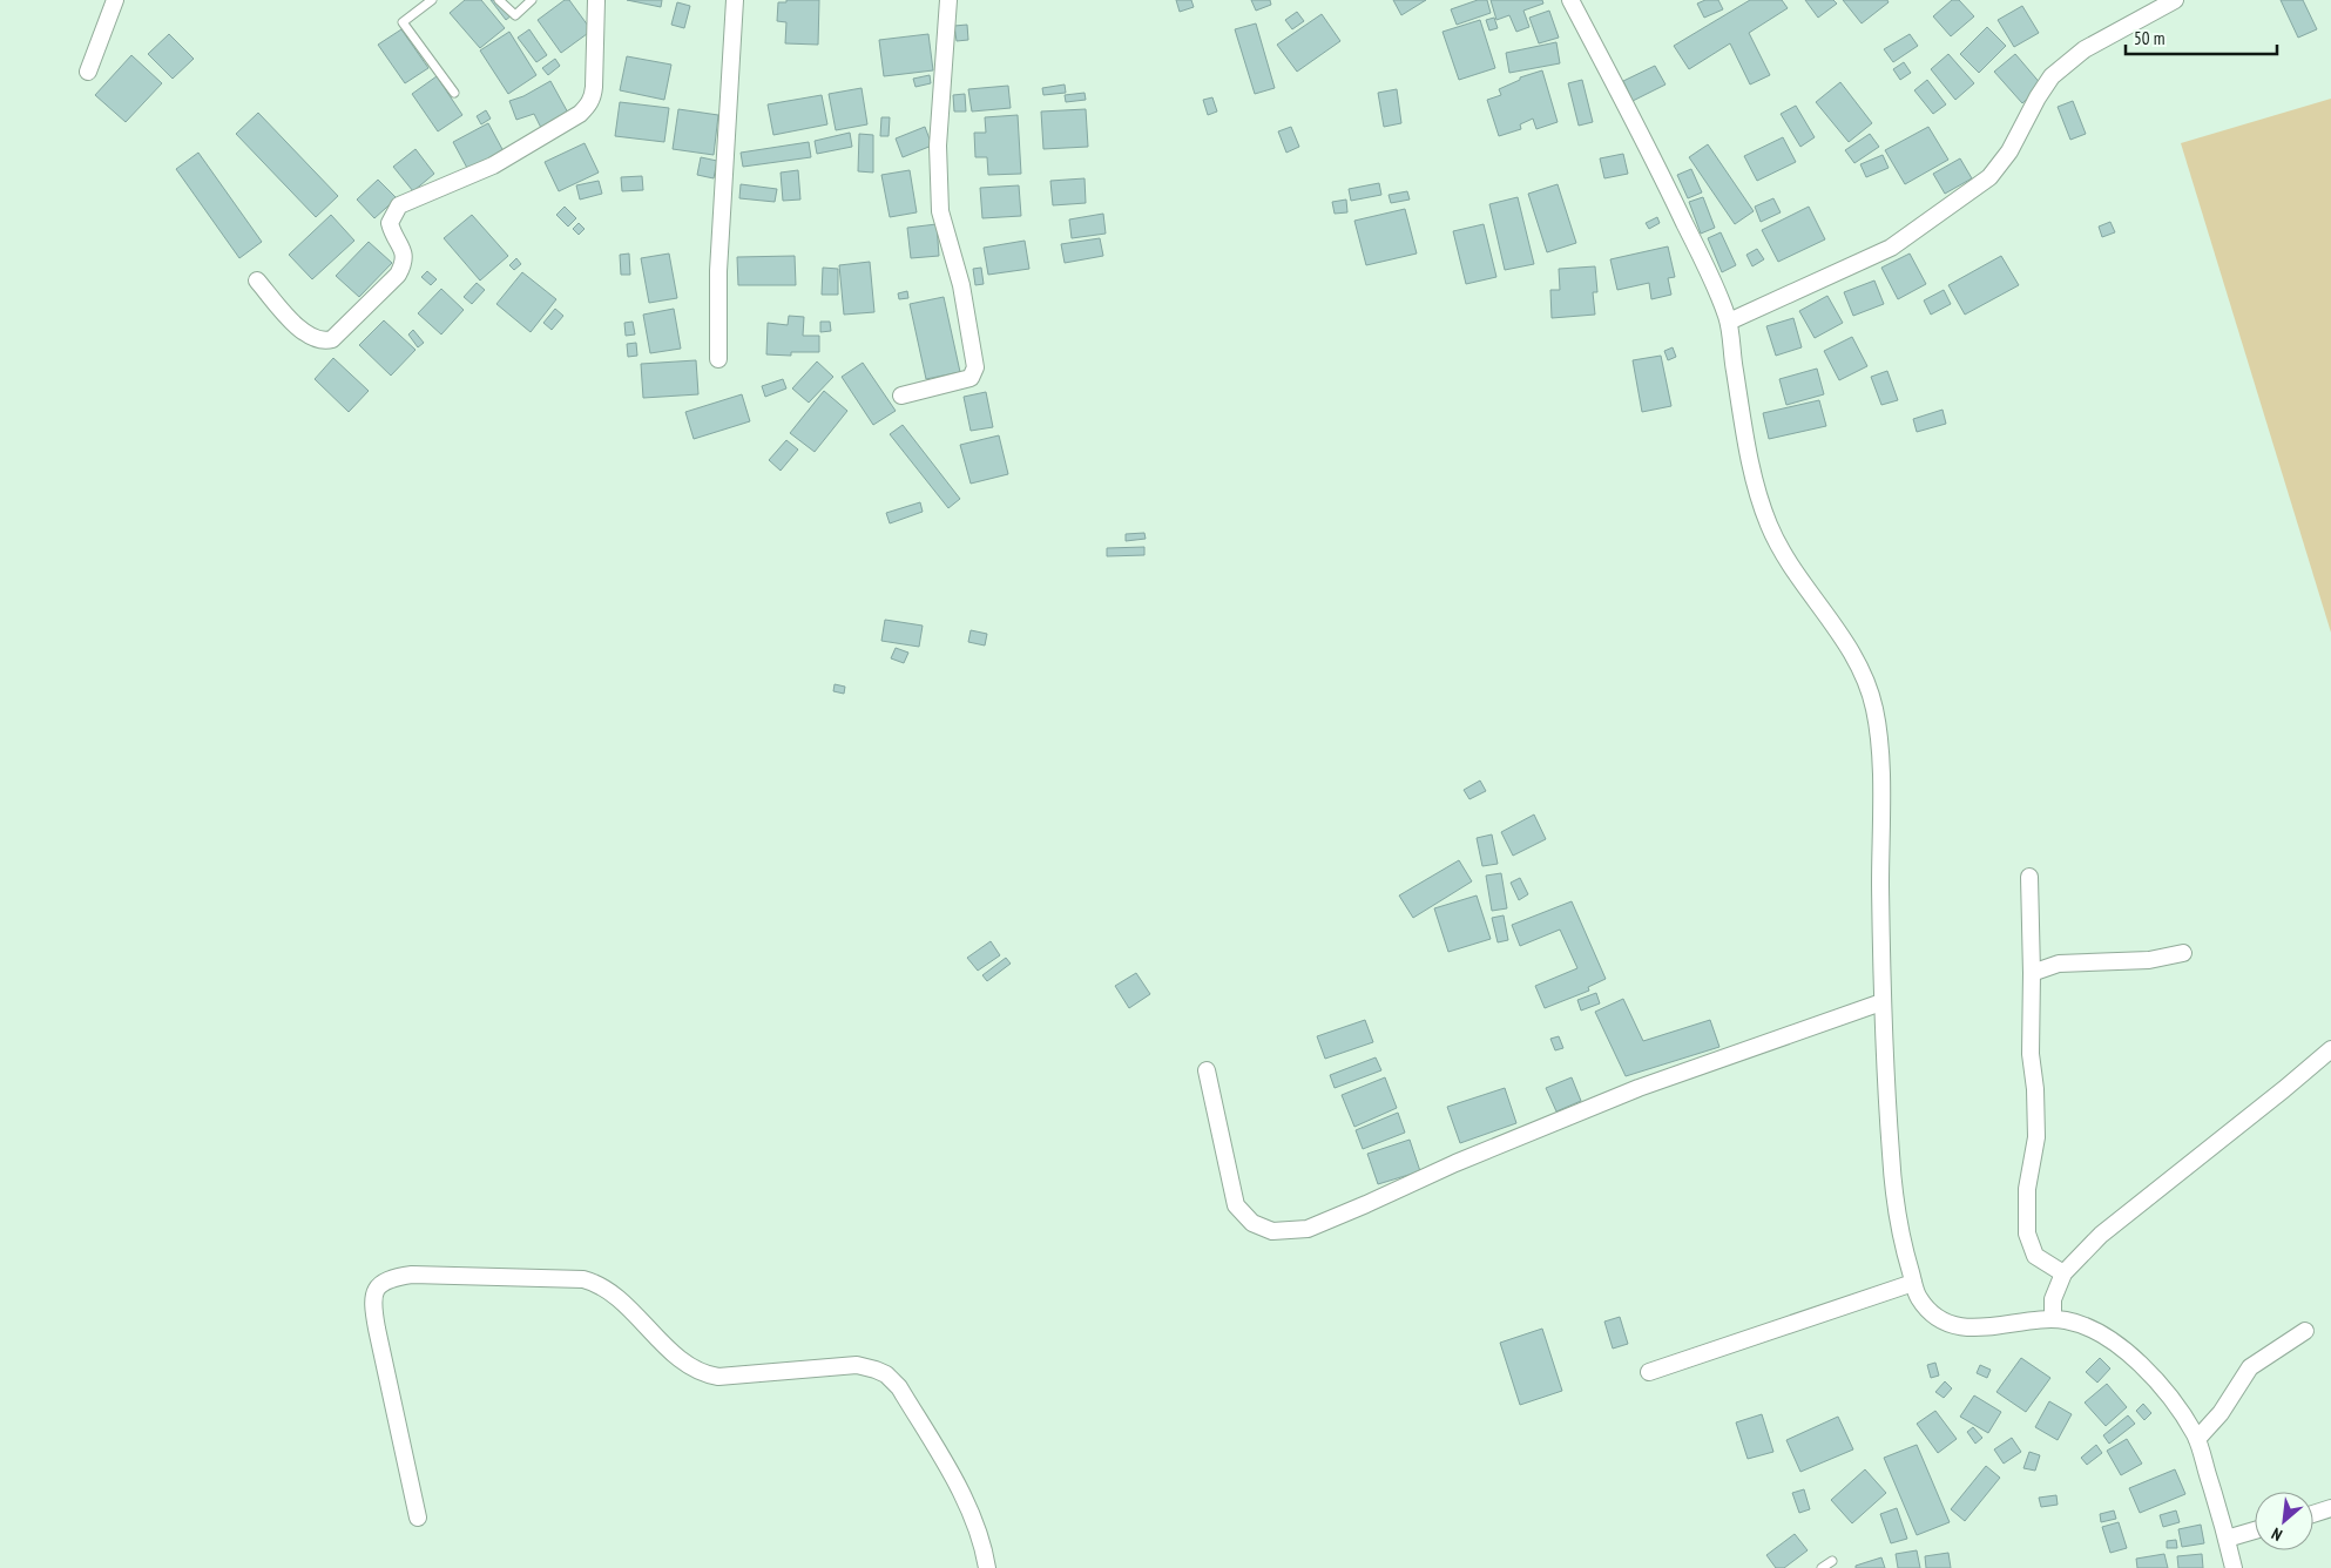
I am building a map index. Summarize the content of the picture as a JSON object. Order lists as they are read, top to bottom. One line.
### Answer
{"scale_bar":"50 m","north":"bottom left"}
